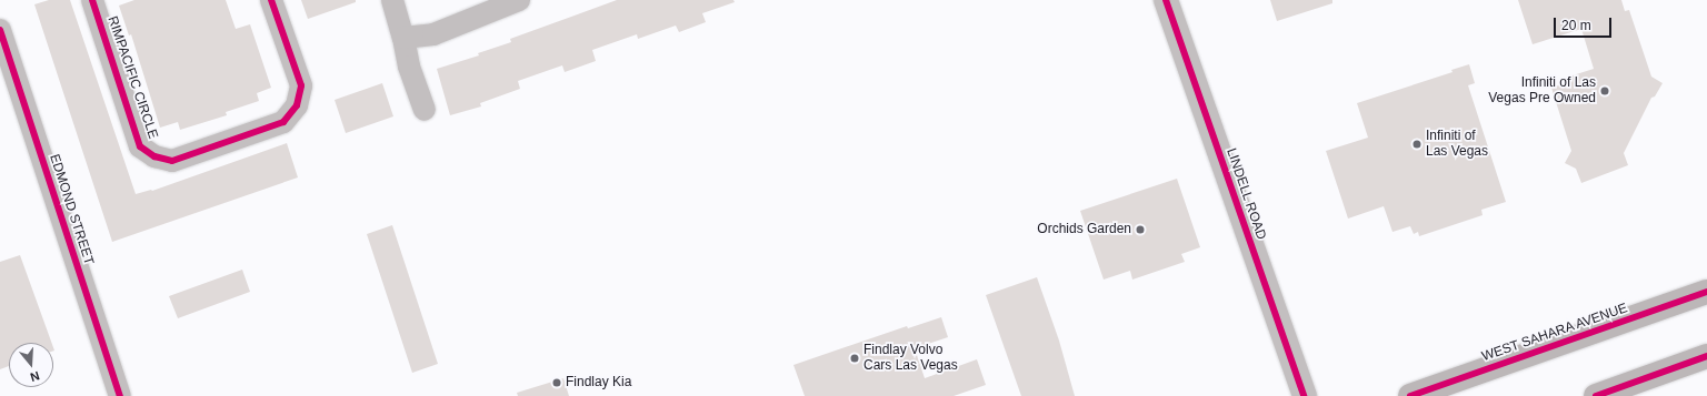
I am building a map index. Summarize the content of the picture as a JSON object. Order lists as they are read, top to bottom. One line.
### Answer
{"streets":{"main road":["WEST SAHARA AVENUE"],"street":["RIMPACIFIC CIRCLE","LINDELL ROAD","EDMOND STREET"]},"places":["Infiniti of Las Vegas Pre Owned","Infiniti of Las Vegas","Orchids Garden","Findlay Volvo Cars Las Vegas","Findlay Kia"],"scale_bar":"20 m","north":"bottom"}
